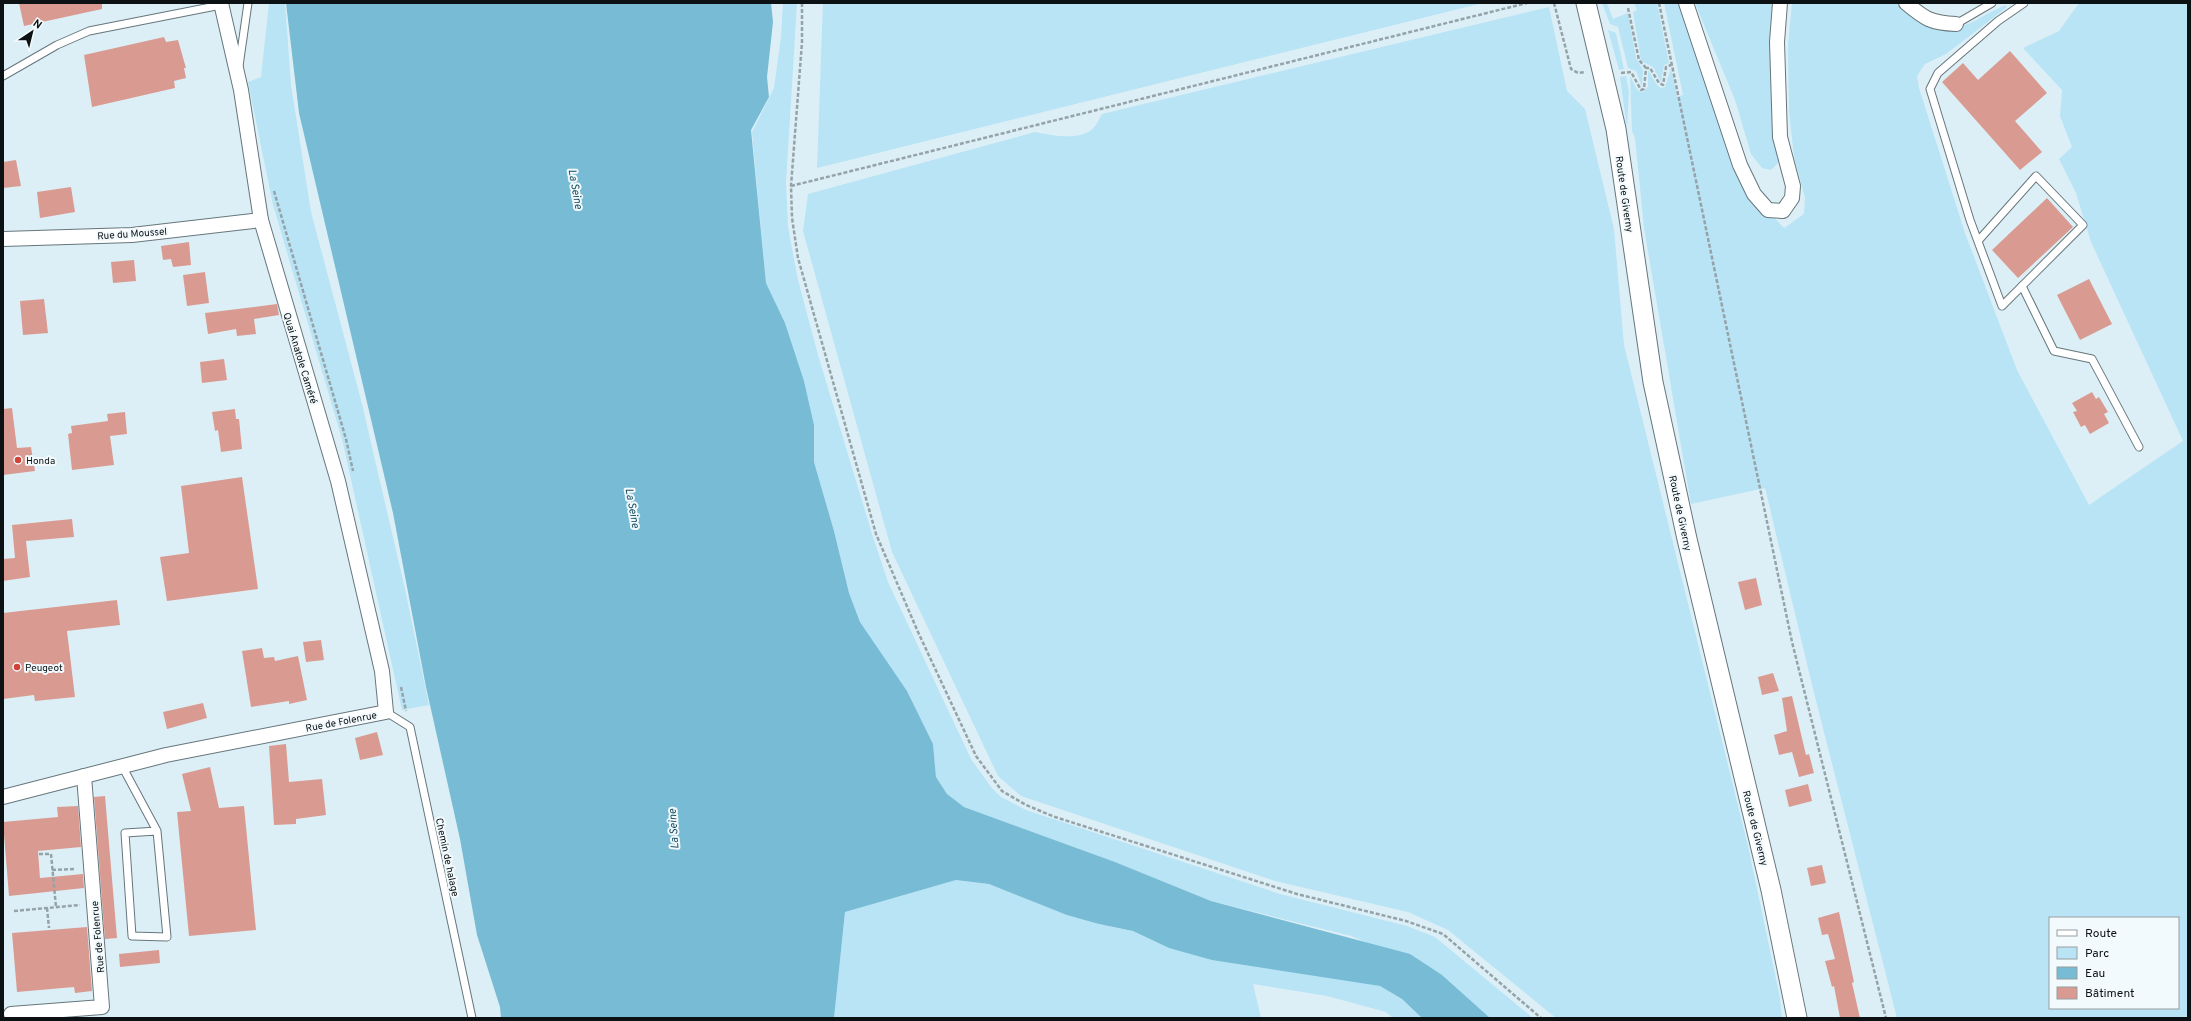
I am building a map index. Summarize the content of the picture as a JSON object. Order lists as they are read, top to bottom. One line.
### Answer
{"streets":{"main road":["Route de Giverny"],"street":["Rue du Moussel","Quai Anatole Caméré","Rue de Folenrue"],"lane":["Chemin de halage"]},"crossings":[["Rue du Moussel","Quai Anatole Caméré"],["Quai Anatole Caméré","Rue de Folenrue"],["Quai Anatole Caméré","Chemin de halage"],["Rue de Folenrue","Chemin de halage"]],"water":["La Seine"],"places":["Honda","Peugeot"],"legend":["Route","Parc","Eau","Bâtiment"],"north":"top right"}
